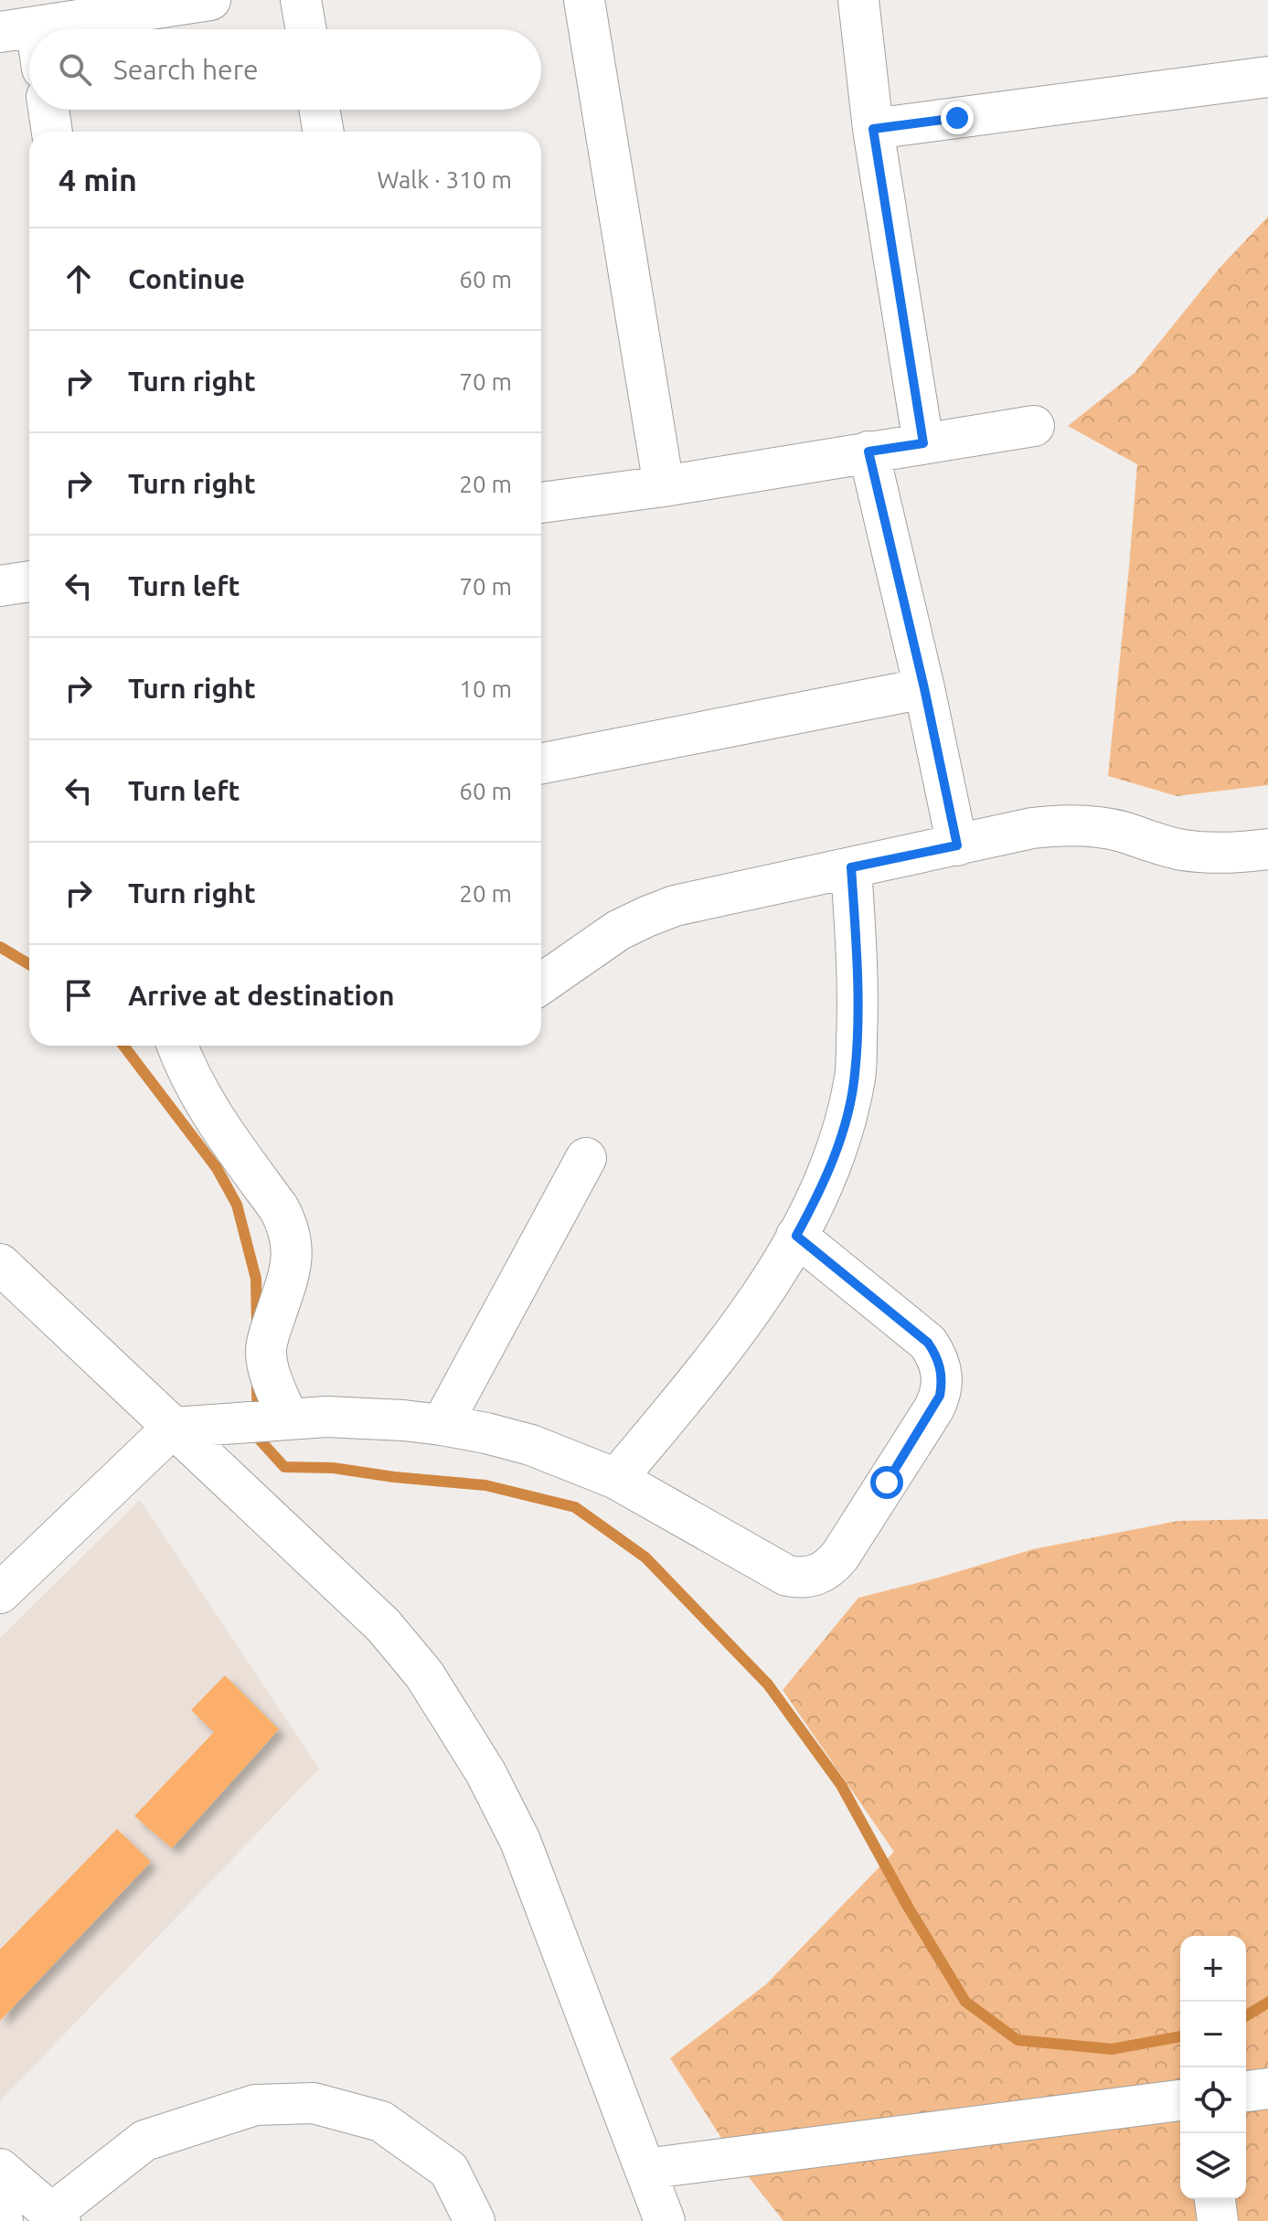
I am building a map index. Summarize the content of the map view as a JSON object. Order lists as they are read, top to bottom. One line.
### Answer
{"page":{"search":"Search here","heading":["4 min","Walk · 310 m"],"list":[["Continue","60 m"],["Turn right","70 m"],["Turn right","20 m"],["Turn left","70 m"],["Turn right","10 m"],["Turn left","60 m"],["Turn right","20 m"],"Arrive at destination"],"map_buttons":["+","−"]}}
